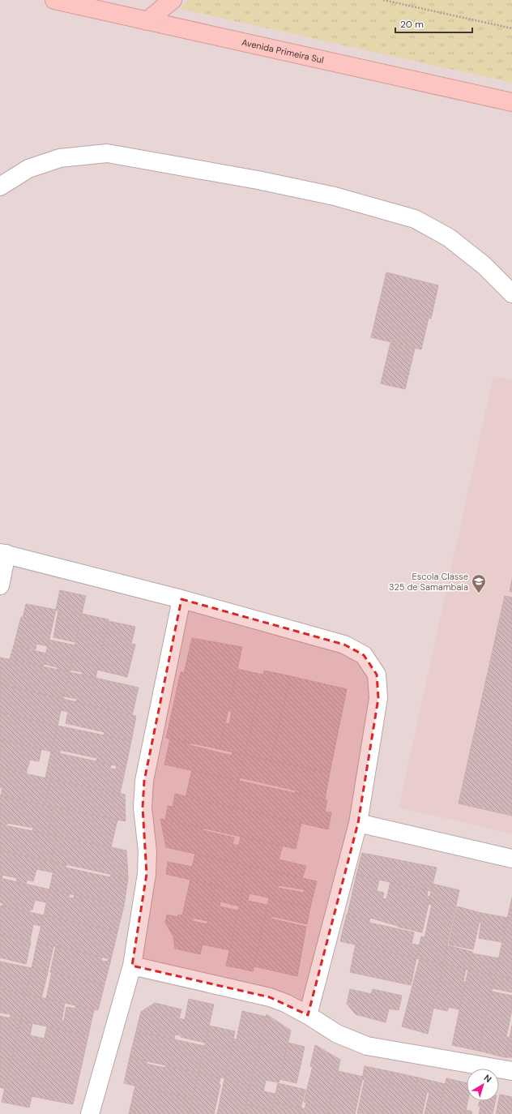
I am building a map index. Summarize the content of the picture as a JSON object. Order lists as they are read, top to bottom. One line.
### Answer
{"streets":{"street":["Avenida Primeira Sul"]},"places":{"school or university":["Escola Classe 325 de Samambaia"]},"scale_bar":"20 m","north":"top right"}
